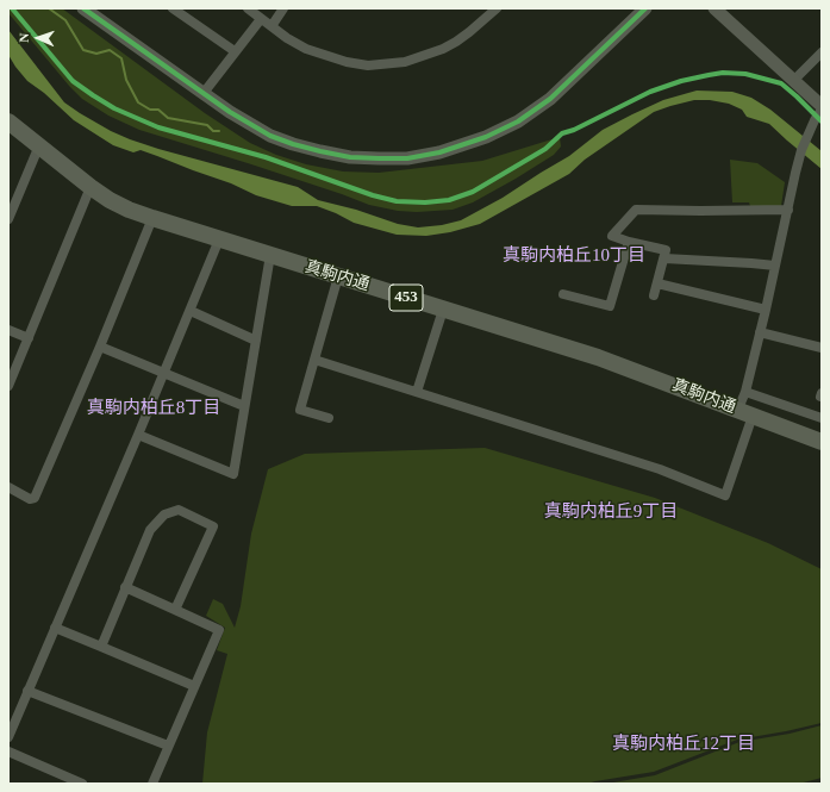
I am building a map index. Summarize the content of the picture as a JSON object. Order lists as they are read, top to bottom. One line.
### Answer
{"streets":{"highway":["真駒内通","453"]},"districts":["真駒内柏丘10丁目","真駒内柏丘8丁目","真駒内柏丘9丁目","真駒内柏丘12丁目"],"north":"left"}
